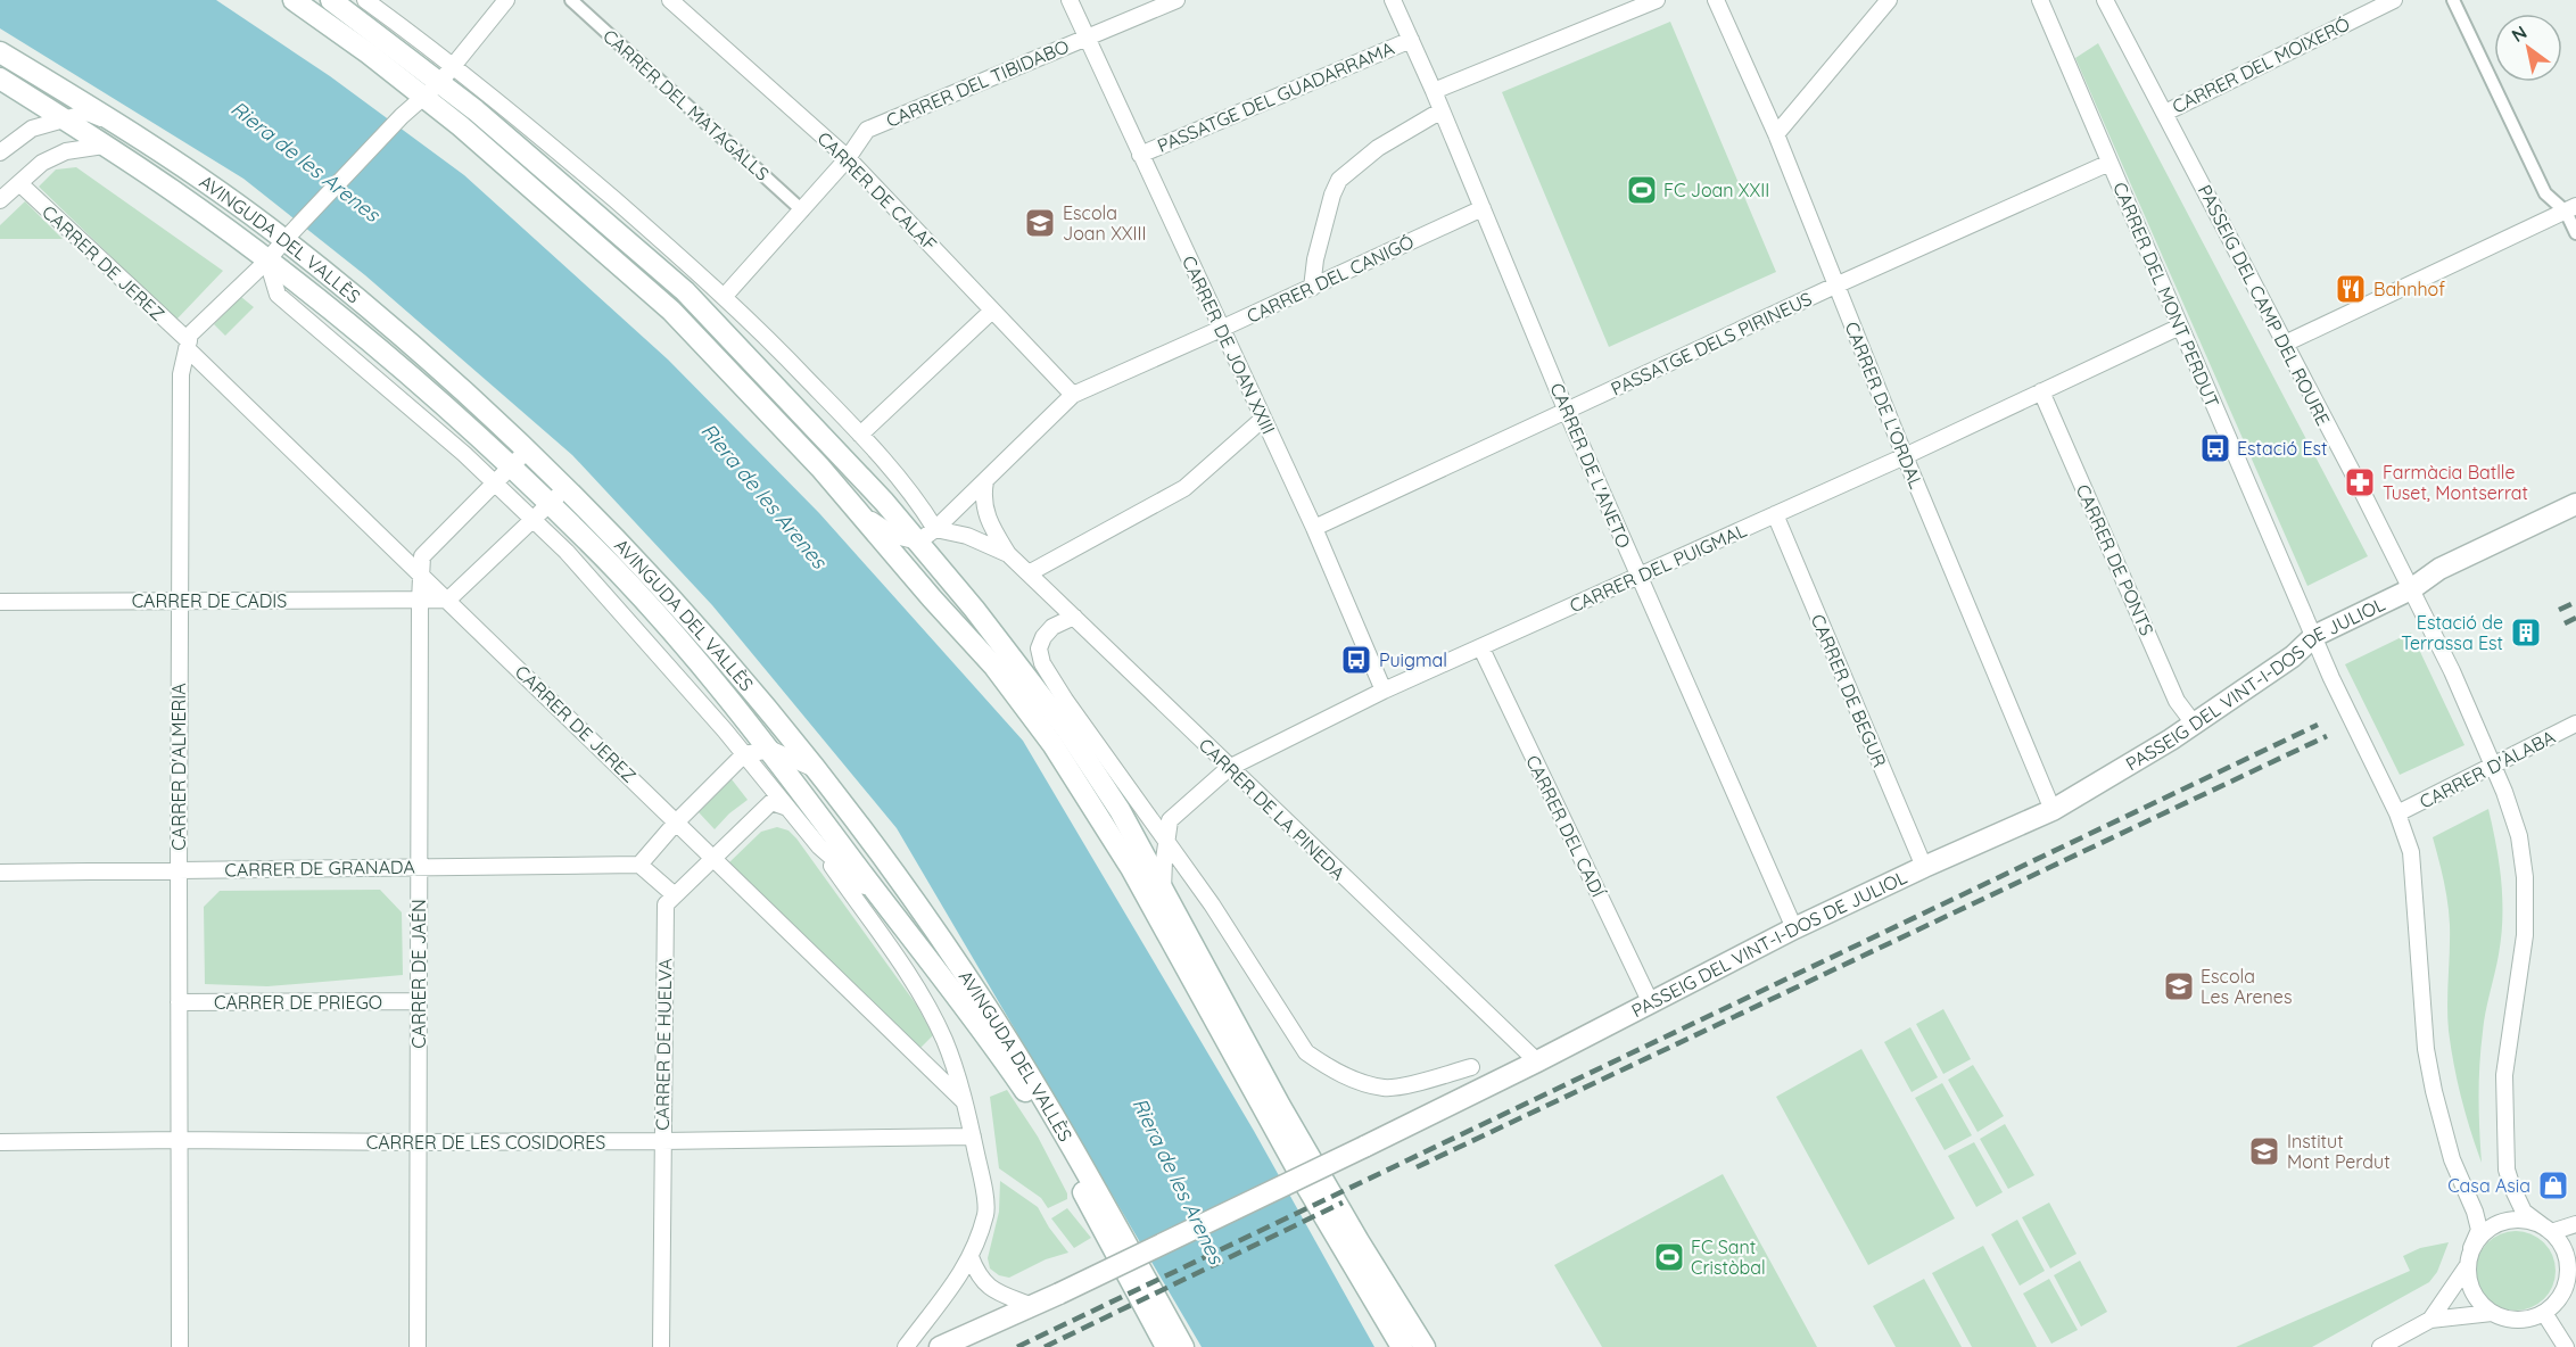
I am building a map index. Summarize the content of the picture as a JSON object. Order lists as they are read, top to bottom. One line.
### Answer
{"streets":{"main road":["AVINGUDA DEL VALLÈS","PASSEIG DEL VINT-I-DOS DE JULIOL"],"street":["CARRER DEL MOIXERÓ","CARRER DEL TIBIDABO","PASSATGE DEL GUADARRAMA","CARRER DEL MATAGALLS","CARRER DE CALAF","CARRER DE JEREZ","CARRER DEL CANIGÓ","CARRER DEL MONT PERDUT","PASSEIG DEL CAMP DEL ROURE","PASSATGE DELS PIRINEUS","CARRER DE JOAN XXIII","CARRER DE L'ORDAL","CARRER DE L'ANETO","CARRER DE PONTS","CARRER DEL PUIGMAL","CARRER DE CADIS","CARRER DE BEGUR","CARRER D'ALMERIA","CARRER D'ÀLABA","CARRER DE LA PINEDA","CARRER DEL CADÍ","CARRER DE GRANADA","CARRER DE JAÉN","CARRER DE PRIEGO","CARRER DE HUELVA","CARRER DE LES COSIDORES"]},"crossings":[["CARRER DEL MOIXERÓ","PASSEIG DEL CAMP DEL ROURE"],["CARRER DEL TIBIDABO","CARRER DEL MATAGALLS"],["CARRER DEL TIBIDABO","CARRER DE CALAF"],["CARRER DEL TIBIDABO","CARRER DE JOAN XXIII"],["PASSATGE DEL GUADARRAMA","CARRER DE JOAN XXIII"],["PASSATGE DEL GUADARRAMA","CARRER DE L'ANETO"],["CARRER DE CALAF","CARRER DEL CANIGÓ"],["AVINGUDA DEL VALLÈS","CARRER DE JEREZ"],["AVINGUDA DEL VALLÈS","CARRER D'ALMERIA"],["AVINGUDA DEL VALLÈS","CARRER DE HUELVA"],["AVINGUDA DEL VALLÈS","CARRER DE LES COSIDORES"],["CARRER DE JEREZ","CARRER DE CADIS"],["CARRER DE JEREZ","CARRER D'ALMERIA"],["CARRER DE JEREZ","CARRER DE HUELVA"],["CARRER DEL CANIGÓ","CARRER DE JOAN XXIII"],["CARRER DEL CANIGÓ","CARRER DE L'ANETO"],["CARRER DEL CANIGÓ","CARRER DE LA PINEDA"],["CARRER DEL MONT PERDUT","PASSEIG DEL CAMP DEL ROURE"],["CARRER DEL MONT PERDUT","PASSATGE DELS PIRINEUS"],["CARRER DEL MONT PERDUT","CARRER DEL PUIGMAL"],["CARRER DEL MONT PERDUT","PASSEIG DEL VINT-I-DOS DE JULIOL"],["CARRER DEL MONT PERDUT","CARRER D'ÀLABA"],["PASSEIG DEL CAMP DEL ROURE","PASSEIG DEL VINT-I-DOS DE JULIOL"],["PASSEIG DEL CAMP DEL ROURE","CARRER D'ÀLABA"],["PASSATGE DELS PIRINEUS","CARRER DE JOAN XXIII"],["PASSATGE DELS PIRINEUS","CARRER DE L'ORDAL"],["PASSATGE DELS PIRINEUS","CARRER DE L'ANETO"],["CARRER DE JOAN XXIII","CARRER DEL PUIGMAL"],["CARRER DE L'ORDAL","CARRER DEL PUIGMAL"],["CARRER DE L'ORDAL","PASSEIG DEL VINT-I-DOS DE JULIOL"],["CARRER DE L'ANETO","CARRER DEL PUIGMAL"],["CARRER DE L'ANETO","PASSEIG DEL VINT-I-DOS DE JULIOL"],["CARRER DE PONTS","CARRER DEL PUIGMAL"],["CARRER DE PONTS","PASSEIG DEL VINT-I-DOS DE JULIOL"],["CARRER DEL PUIGMAL","CARRER DE BEGUR"],["CARRER DEL PUIGMAL","CARRER DE LA PINEDA"],["CARRER DEL PUIGMAL","CARRER DEL CADÍ"],["CARRER DE CADIS","CARRER D'ALMERIA"],["CARRER DE CADIS","CARRER DE JAÉN"],["PASSEIG DEL VINT-I-DOS DE JULIOL","CARRER DE BEGUR"],["PASSEIG DEL VINT-I-DOS DE JULIOL","CARRER DE LA PINEDA"],["PASSEIG DEL VINT-I-DOS DE JULIOL","CARRER DEL CADÍ"],["CARRER D'ALMERIA","CARRER DE GRANADA"],["CARRER D'ALMERIA","CARRER DE PRIEGO"],["CARRER D'ALMERIA","CARRER DE LES COSIDORES"],["CARRER DE GRANADA","CARRER DE JAÉN"],["CARRER DE JAÉN","CARRER DE PRIEGO"],["CARRER DE JAÉN","CARRER DE LES COSIDORES"],["CARRER DE HUELVA","CARRER DE LES COSIDORES"]],"water":["Riera de les Arenes"],"places":{"sports":["FC Joan XXII","FC Sant Cristòbal"],"school or university":["Escola Joan XXIII","Escola Les Arenes","Institut Mont Perdut"],"restaurant":["Bahnhof"],"bus stop":["Estació Est","Puigmal"],"pharmacy":["Farmàcia Batlle Tuset, Montserrat"],"building":["Estació de Terrassa Est"],"shop":["Casa Asia"]},"north":"top left"}
